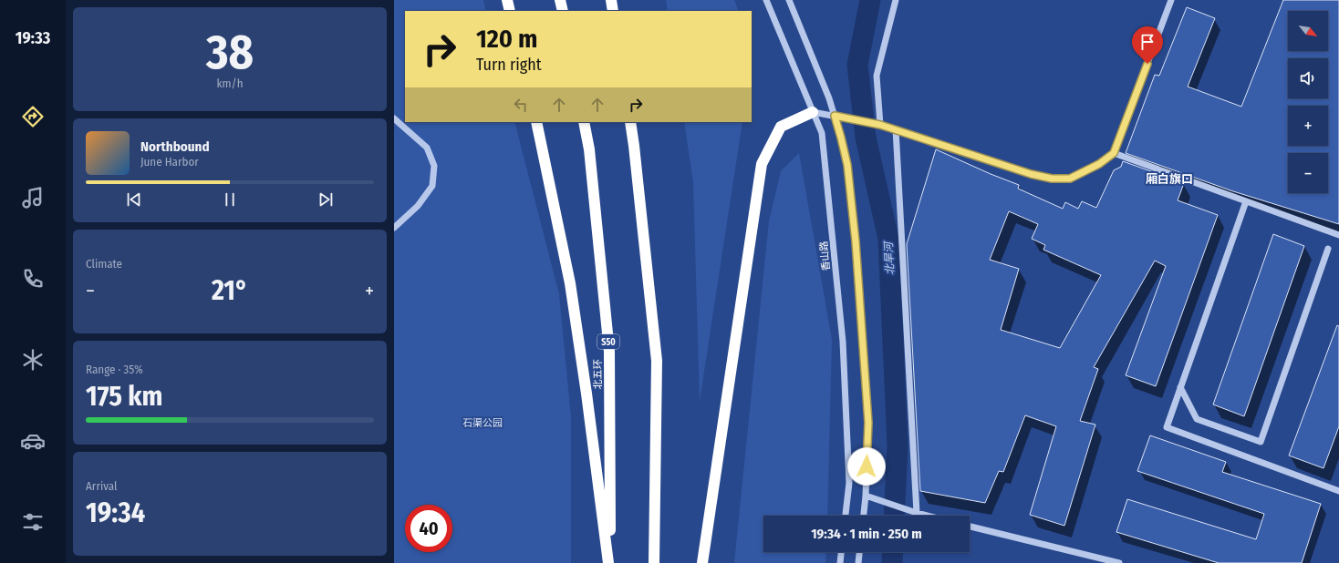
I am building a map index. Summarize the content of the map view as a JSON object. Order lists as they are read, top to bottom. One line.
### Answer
{"streets":{"highway":["S50","北五环"],"street":["香山路"]},"districts":["厢白旗口"],"water":["北旱河"],"parks":["石渠公园"],"north":"bottom right","page":{"tabs":"19:33","tile":[["38","km/h"],"Climate",["Range · 35%","175 km"],["Arrival","19:34"]],"map_buttons":["+","−"],"turn":["120 m","Turn right"],"song":["Northbound","June Harbor"],"heat":["−","21°","+"],"limit":"40","trip":"19:34 · 1 min · 250 m"}}
